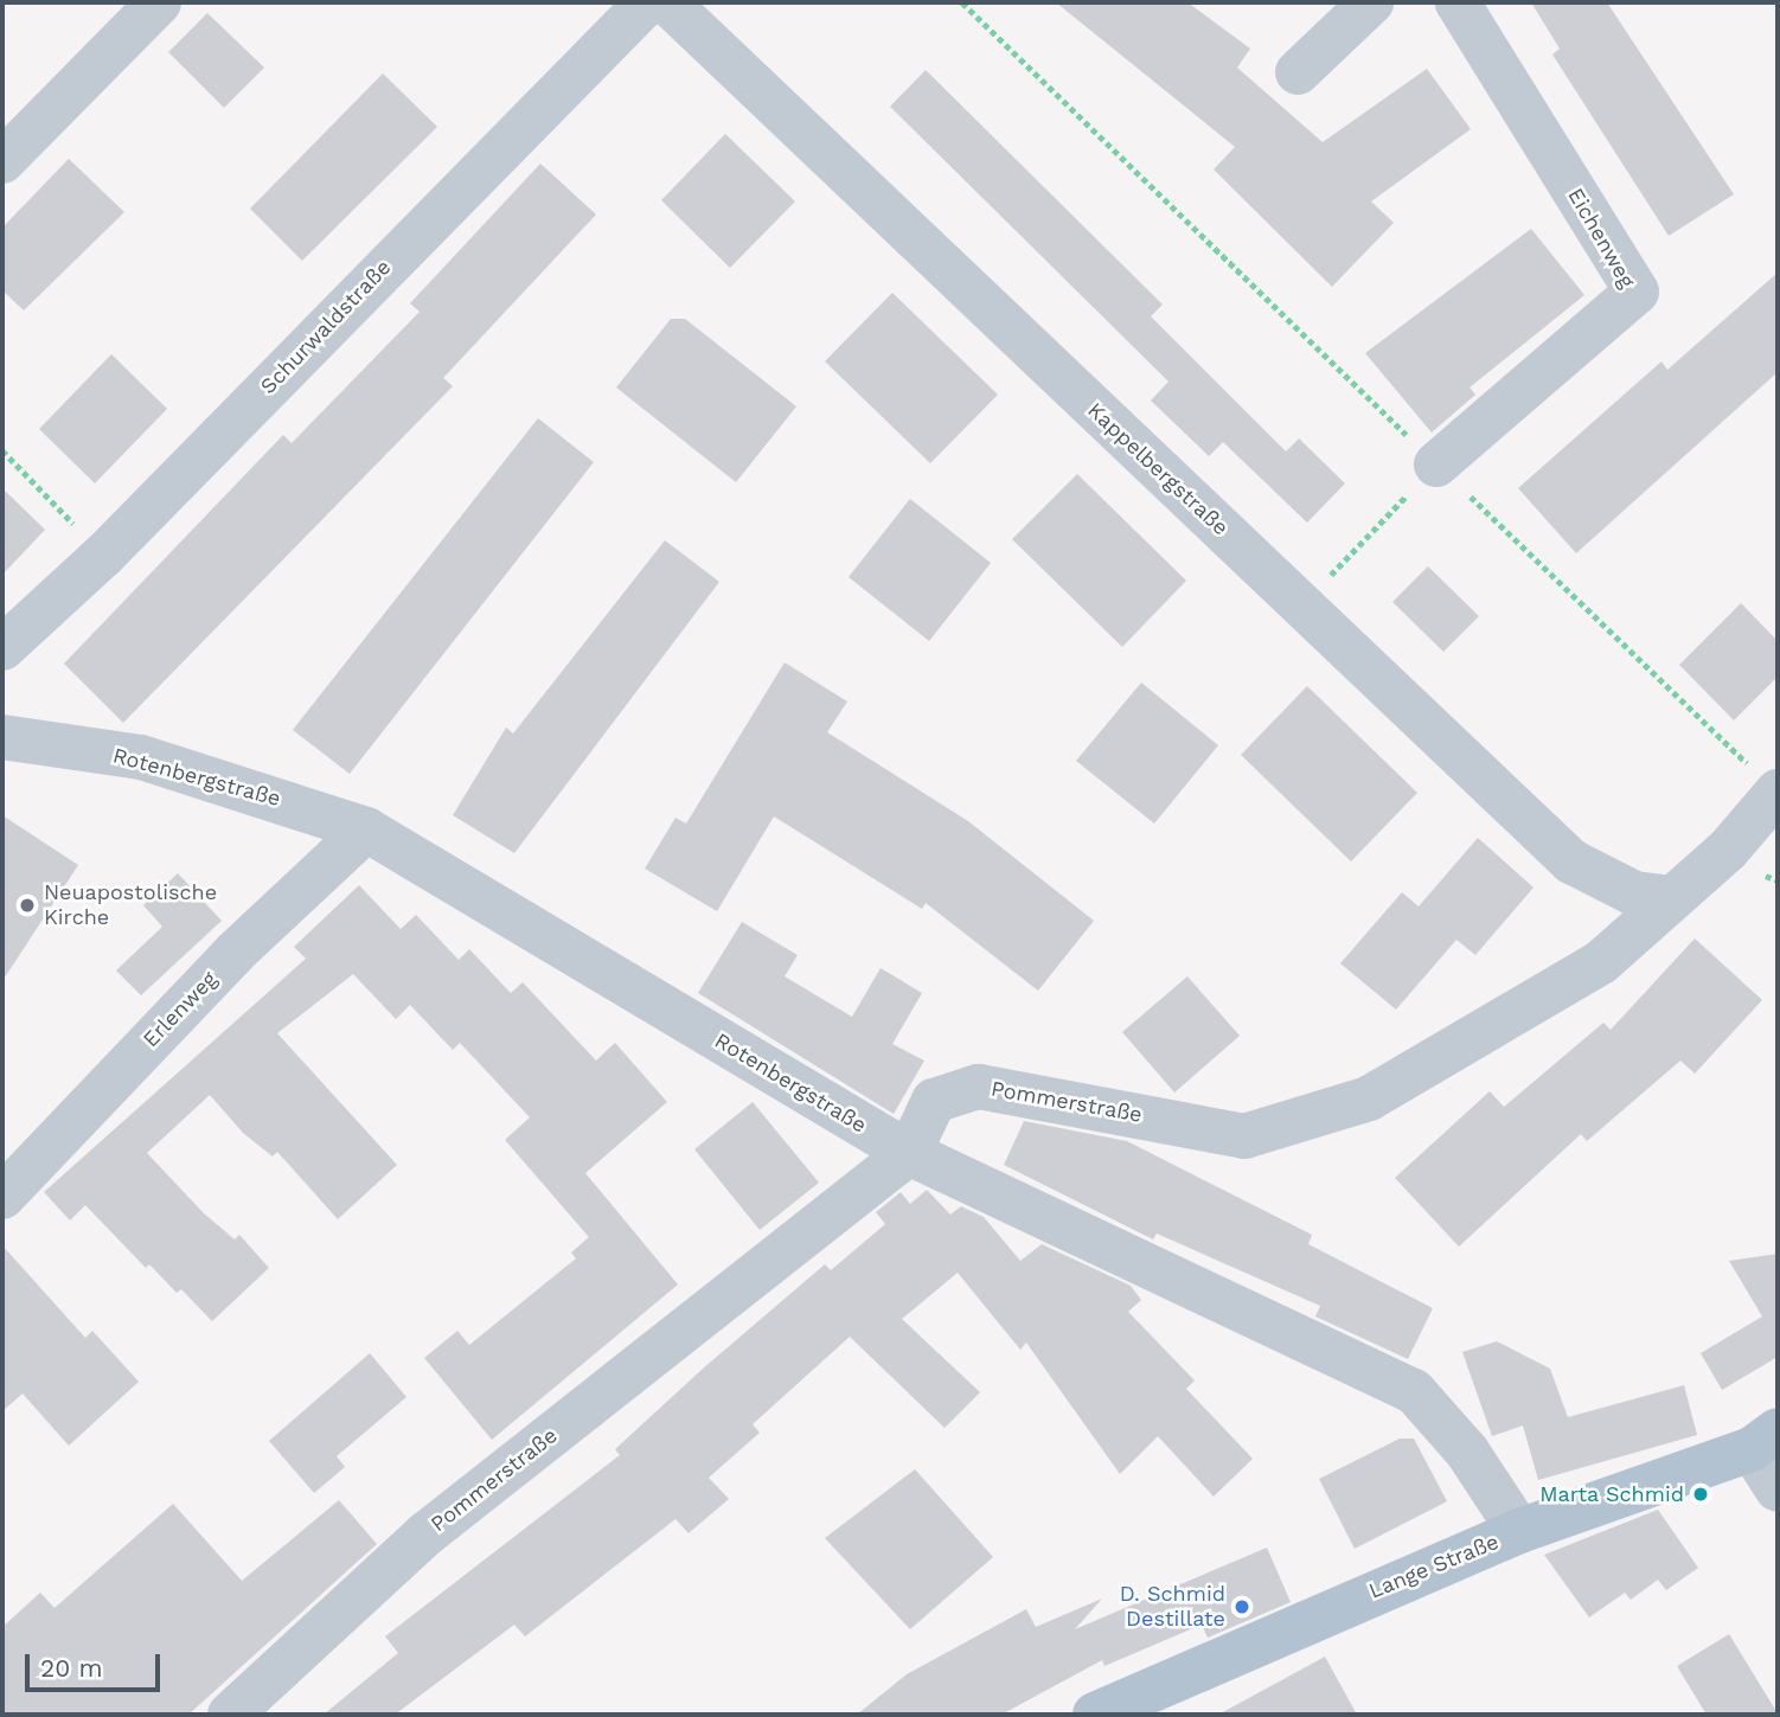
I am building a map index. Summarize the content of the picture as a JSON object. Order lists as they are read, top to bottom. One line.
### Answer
{"streets":{"main road":["Lange Straße"],"street":["Eichenweg","Schurwaldstraße","Kappelbergstraße","Rotenbergstraße","Erlenweg","Pommerstraße"]},"crossings":[["Kappelbergstraße","Pommerstraße"],["Rotenbergstraße","Erlenweg"],["Rotenbergstraße","Pommerstraße"],["Rotenbergstraße","Lange Straße"]],"places":["Neuapostolische Kirche","Marta Schmid","D. Schmid Destillate"],"scale_bar":"20 m"}
